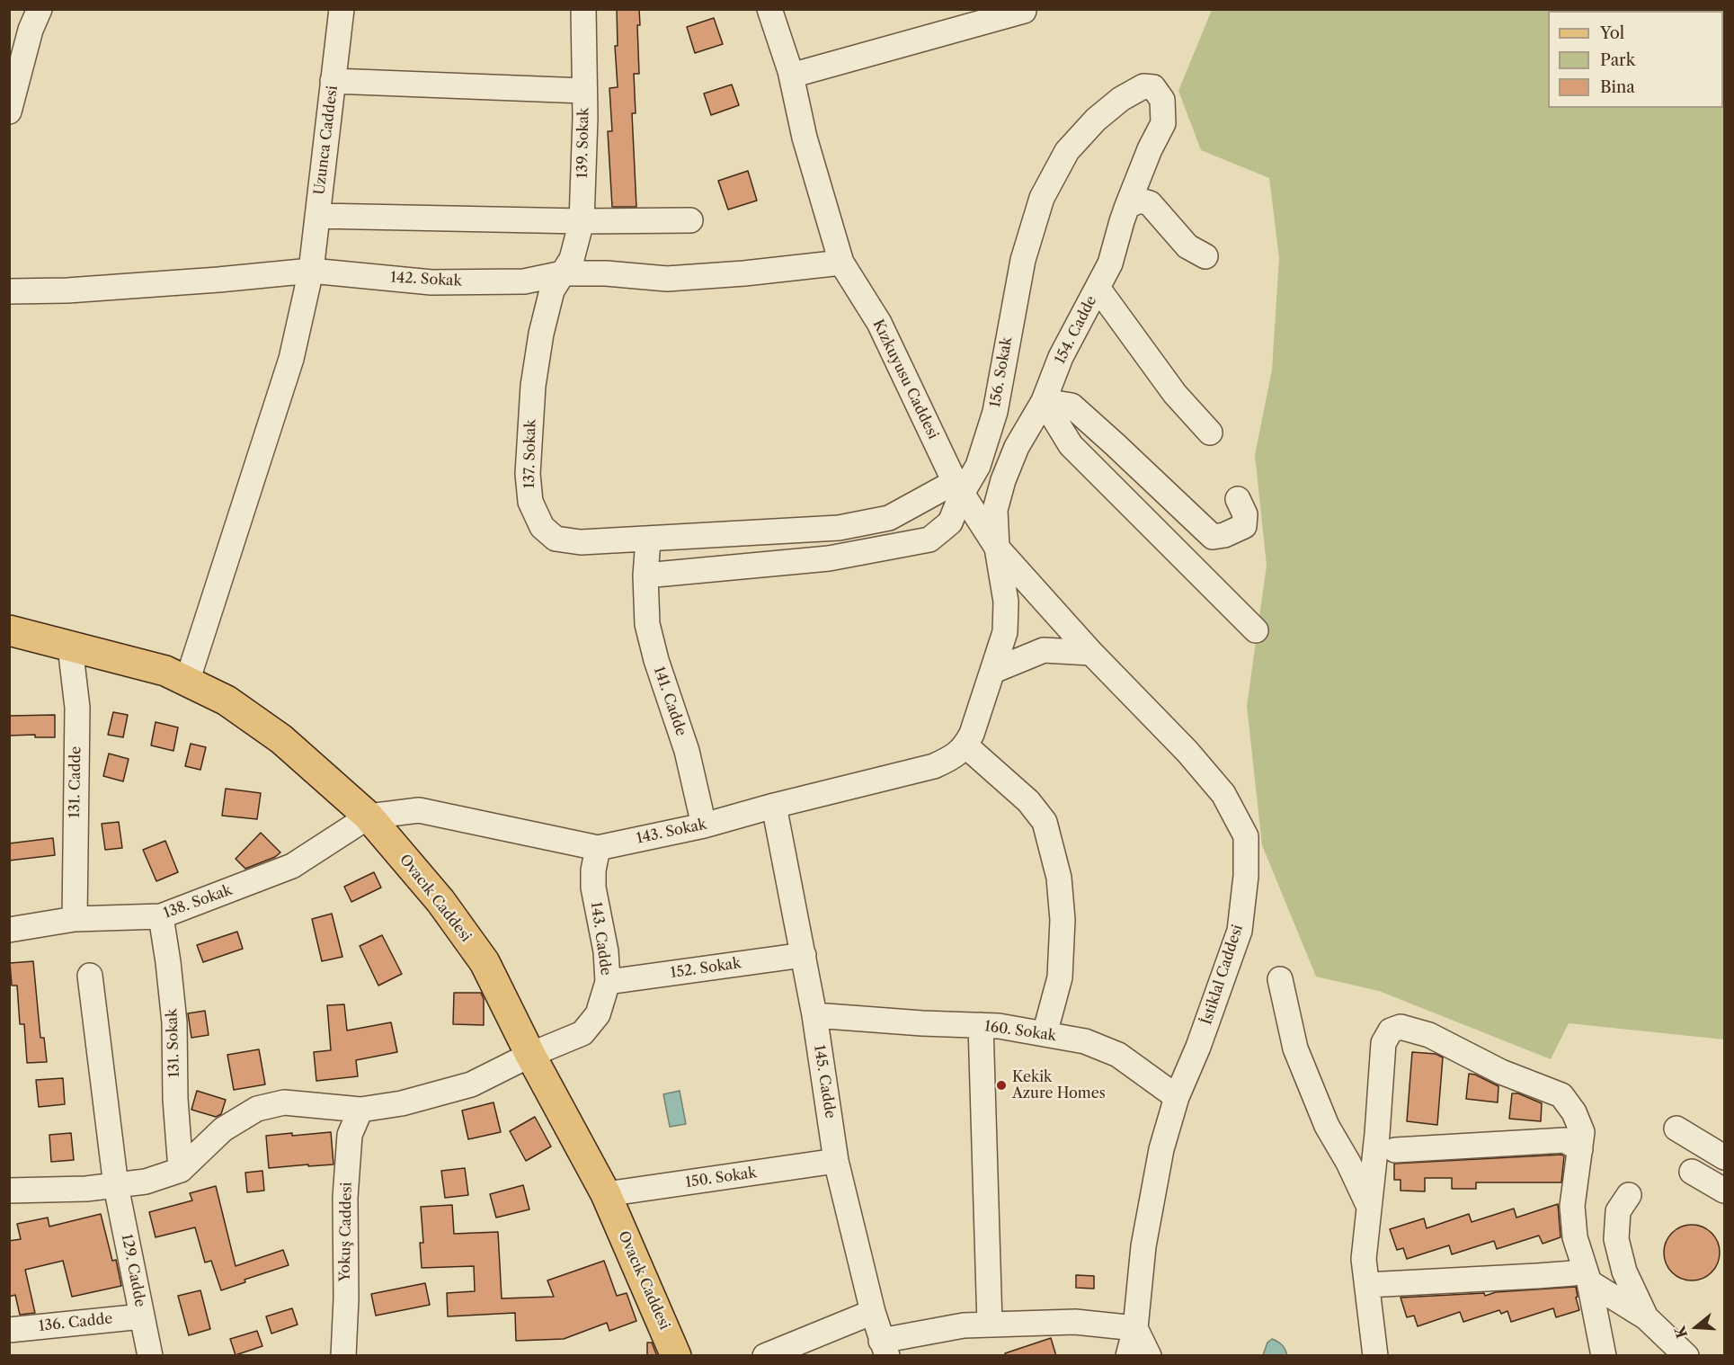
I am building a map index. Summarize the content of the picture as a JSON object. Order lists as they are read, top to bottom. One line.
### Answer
{"streets":{"main road":["Ovacık Caddesi"],"street":["Uzunca Caddesi","139. Sokak","142. Sokak","154. Cadde","156. Sokak","Kızkuyusu Caddesi","137. Sokak","141. Cadde","131. Cadde","143. Sokak","138. Sokak","143. Cadde","152. Sokak","İstiklal Caddesi","160. Sokak","131. Sokak","145. Cadde","150. Sokak","Yokuş Caddesi","129. Cadde","136. Cadde"]},"crossings":[["Uzunca Caddesi","142. Sokak"],["Uzunca Caddesi","Ovacık Caddesi"],["139. Sokak","142. Sokak"],["139. Sokak","137. Sokak"],["142. Sokak","Kızkuyusu Caddesi"],["142. Sokak","137. Sokak"],["154. Cadde","156. Sokak"],["154. Cadde","Kızkuyusu Caddesi"],["154. Cadde","İstiklal Caddesi"],["156. Sokak","Kızkuyusu Caddesi"],["156. Sokak","137. Sokak"],["156. Sokak","141. Cadde"],["Kızkuyusu Caddesi","137. Sokak"],["Kızkuyusu Caddesi","143. Sokak"],["Kızkuyusu Caddesi","İstiklal Caddesi"],["137. Sokak","141. Cadde"],["141. Cadde","143. Sokak"],["131. Cadde","Ovacık Caddesi"],["131. Cadde","138. Sokak"],["143. Sokak","Ovacık Caddesi"],["143. Sokak","138. Sokak"],["143. Sokak","143. Cadde"],["143. Sokak","145. Cadde"],["Ovacık Caddesi","138. Sokak"],["Ovacık Caddesi","143. Cadde"],["Ovacık Caddesi","150. Sokak"],["138. Sokak","131. Sokak"],["143. Cadde","152. Sokak"],["143. Cadde","131. Sokak"],["143. Cadde","Yokuş Caddesi"],["152. Sokak","145. Cadde"],["İstiklal Caddesi","160. Sokak"],["160. Sokak","145. Cadde"],["145. Cadde","150. Sokak"],["129. Cadde","136. Cadde"]],"places":["Kekik Azure Homes"],"legend":["Yol","Park","Bina"],"north":"left"}
